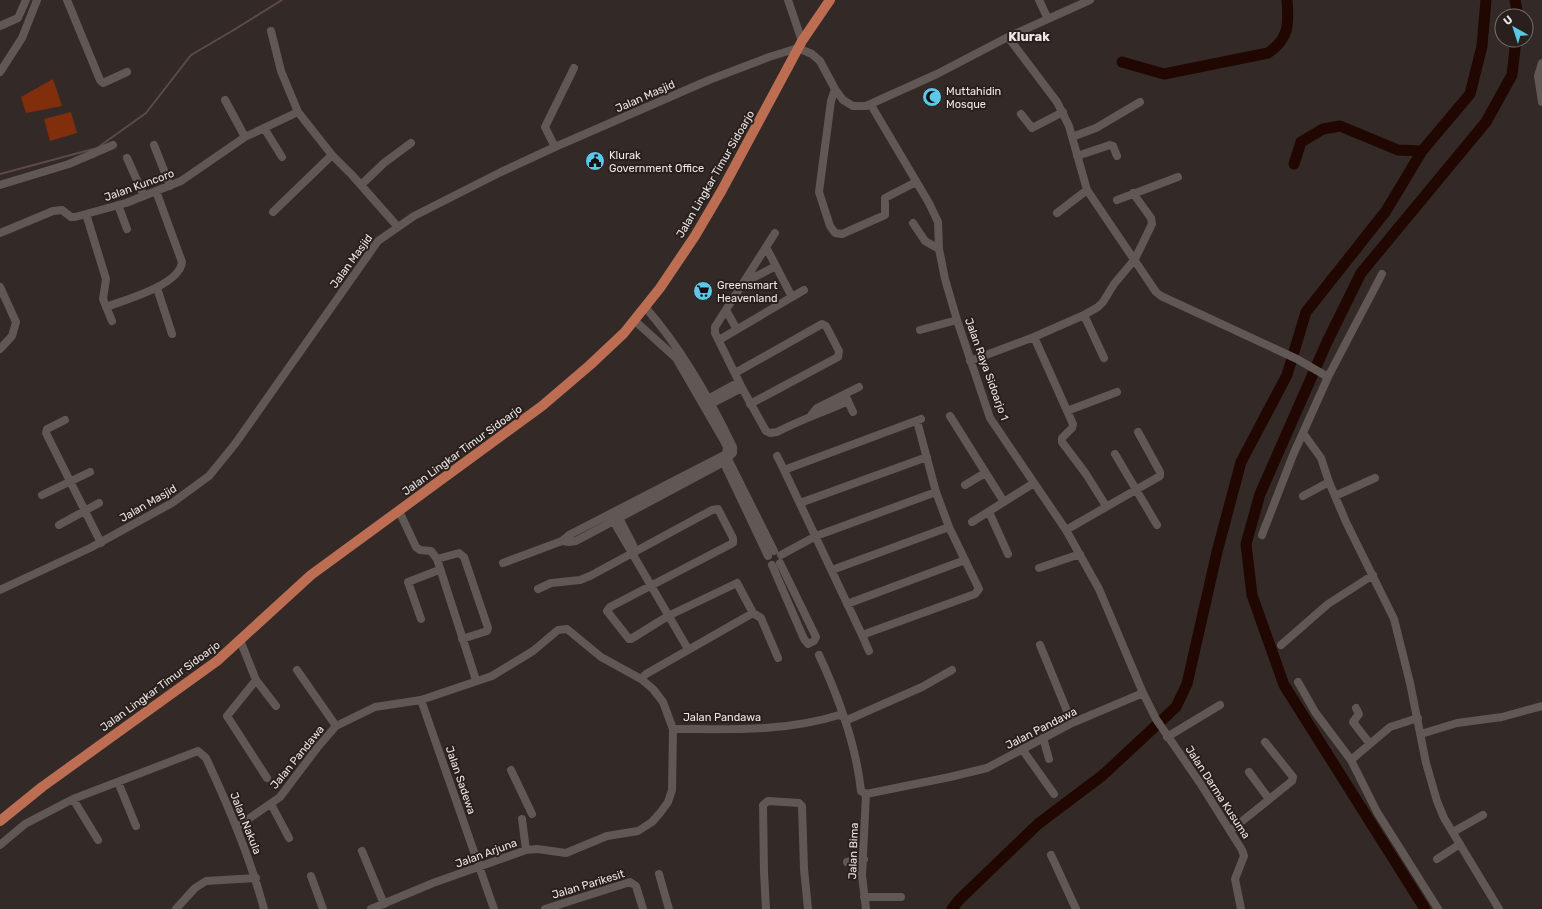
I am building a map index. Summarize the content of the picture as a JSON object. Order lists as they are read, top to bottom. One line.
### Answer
{"streets":{"main road":["Jalan Lingkar Timur Sidoarjo"],"street":["Jalan Masjid","Jalan Kuncoro","Jalan Raya Sidoarjo 1","Jalan Pandawa","Jalan Sadewa","Jalan Darma Kusuma","Jalan Nakula","Jalan Bima","Jalan Arjuna","Jalan Parikesit"]},"crossings":[["Jalan Masjid","Jalan Lingkar Timur Sidoarjo"],["Jalan Raya Sidoarjo 1","Jalan Pandawa"],["Jalan Raya Sidoarjo 1","Jalan Darma Kusuma"],["Jalan Pandawa","Jalan Sadewa"],["Jalan Pandawa","Jalan Darma Kusuma"],["Jalan Pandawa","Jalan Nakula"],["Jalan Pandawa","Jalan Bima"],["Jalan Pandawa","Jalan Arjuna"],["Jalan Sadewa","Jalan Arjuna"]],"districts":["Klurak"],"places":{"mosque":["Muttahidin Mosque"],"public building":["Klurak Government Office"],"supermarket":["Greensmart Heavenland"]},"north":"top left"}
